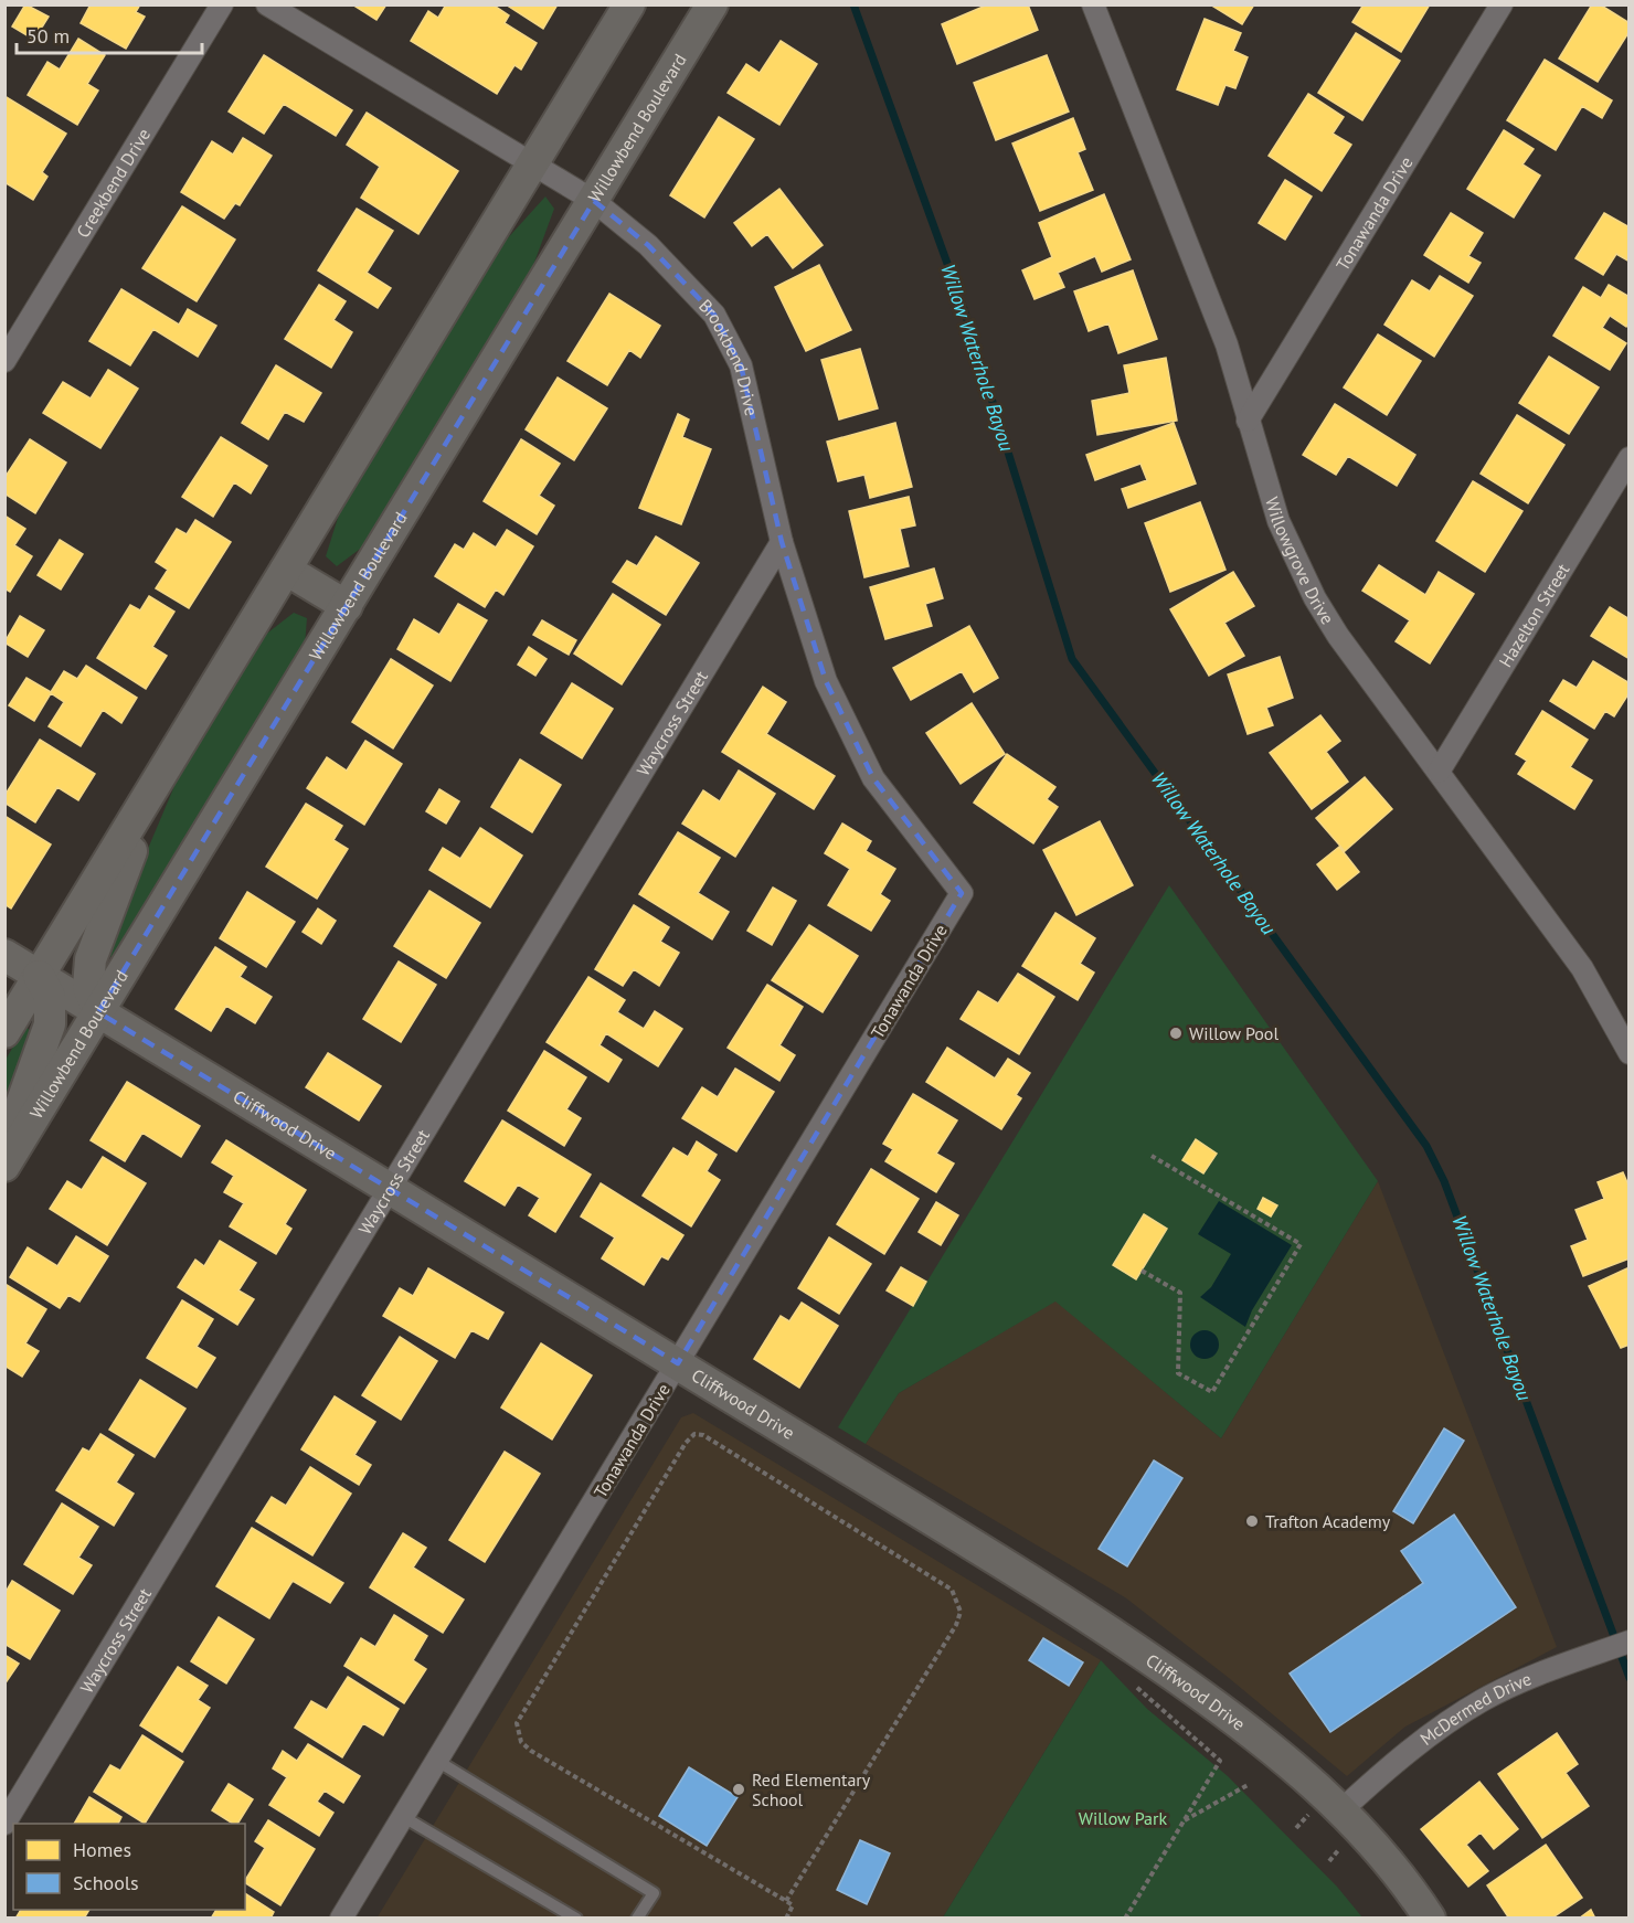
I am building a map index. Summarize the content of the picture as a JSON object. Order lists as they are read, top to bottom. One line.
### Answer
{"streets":{"main road":["Willowbend Boulevard","Cliffwood Drive"],"street":["Creekbend Drive","Tonawanda Drive","Brookbend Drive","Willowgrove Drive","Hazelton Street","Waycross Street","McDermed Drive"]},"crossings":[["Willowbend Boulevard","Brookbend Drive"],["Willowbend Boulevard","Cliffwood Drive"],["Tonawanda Drive","Brookbend Drive"],["Tonawanda Drive","Willowgrove Drive"],["Tonawanda Drive","Cliffwood Drive"],["Brookbend Drive","Waycross Street"],["Willowgrove Drive","Hazelton Street"],["Waycross Street","Cliffwood Drive"],["Cliffwood Drive","McDermed Drive"]],"water":["Willow Waterhole Bayou"],"parks":["Willow Park"],"places":["Willow Pool","Trafton Academy","Red Elementary School"],"legend":["Homes","Schools"],"scale_bar":"50 m"}
